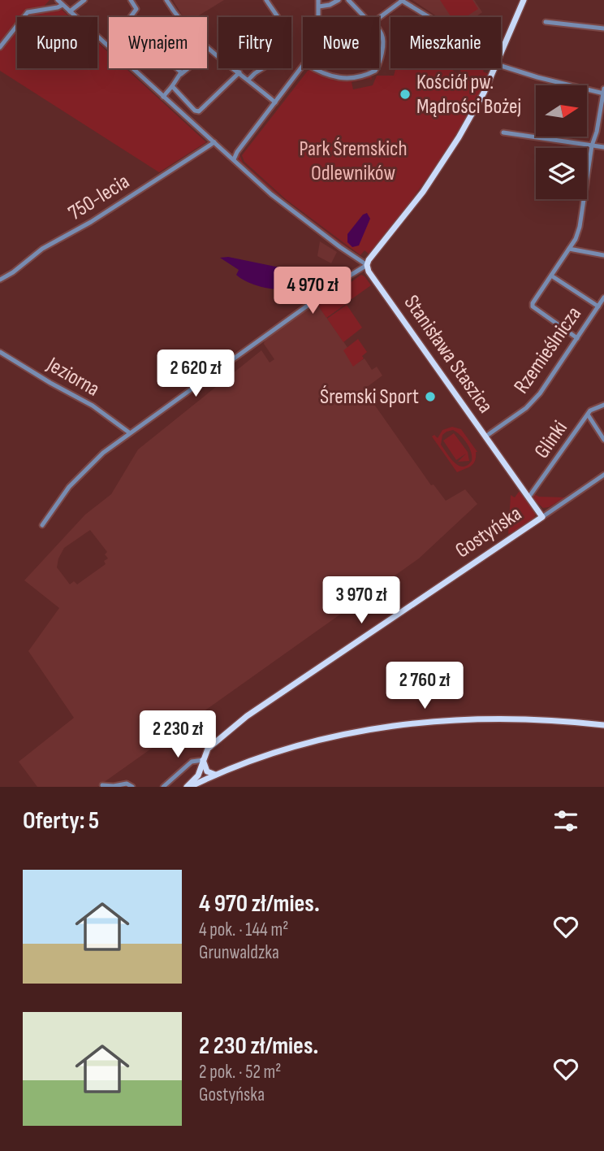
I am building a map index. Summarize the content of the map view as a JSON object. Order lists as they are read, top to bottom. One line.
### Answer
{"streets":{"main road":["Stanisława Staszica","Gostyńska"],"street":["750-lecia","Rzemieślnicza","Jeziorna","Glinki"]},"crossings":[["750-lecia","Stanisława Staszica"],["Rzemieślnicza","Stanisława Staszica"],["Stanisława Staszica","Glinki"],["Stanisława Staszica","Gostyńska"]],"parks":["Park Śremskich Odlewników"],"places":["Kościół pw. Mądrości Bożej","Śremski Sport"],"north":"right","page":{"chip":["Kupno","Wynajem","Filtry","Nowe","Mieszkanie"],"price":["4 970 zł","2 620 zł","3 970 zł","2 760 zł","2 230 zł"],"heading":"Oferty: 5","list":[{"name":"4 970 zł/mies.","note":"4 pok. · 144 m² · Grunwaldzka"},{"name":"2 230 zł/mies.","note":"2 pok. · 52 m² · Gostyńska"}]}}
